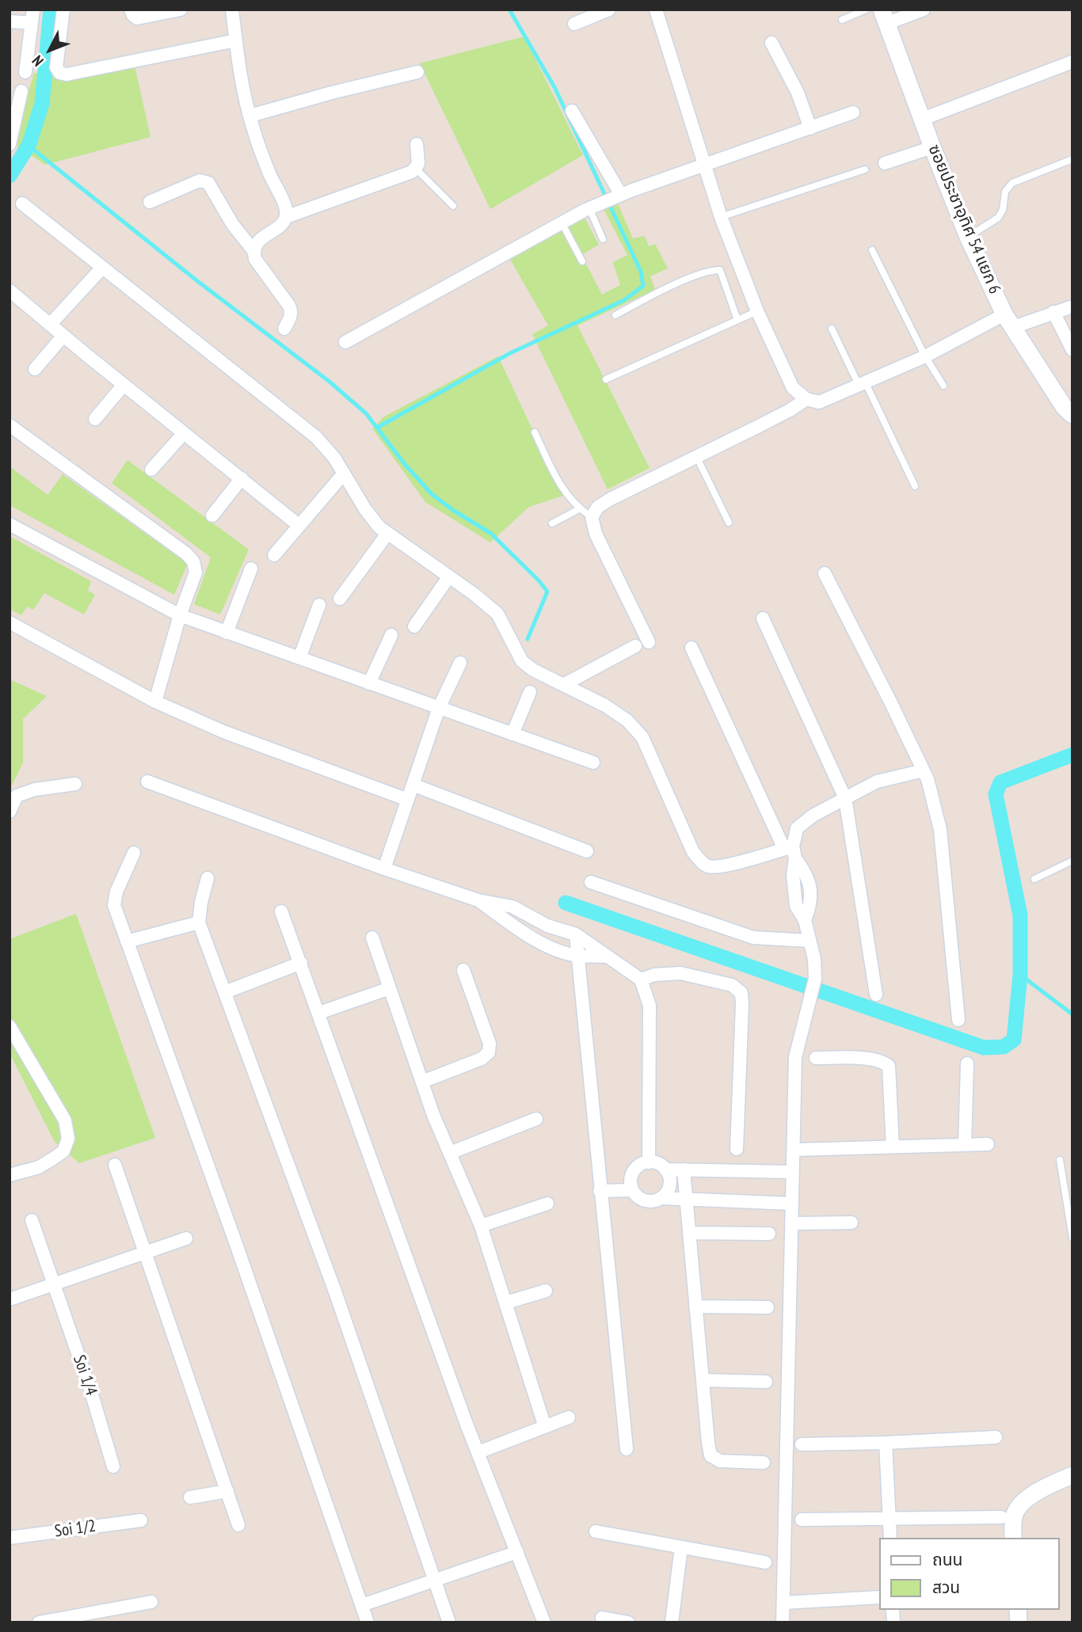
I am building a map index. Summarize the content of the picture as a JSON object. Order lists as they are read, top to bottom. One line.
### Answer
{"streets":{"street":["ซอยประชาอุทิศ 54 แยก 6","Soi 1/4","Soi 1/2"]},"legend":["ถนน","สวน"],"north":"bottom left"}
